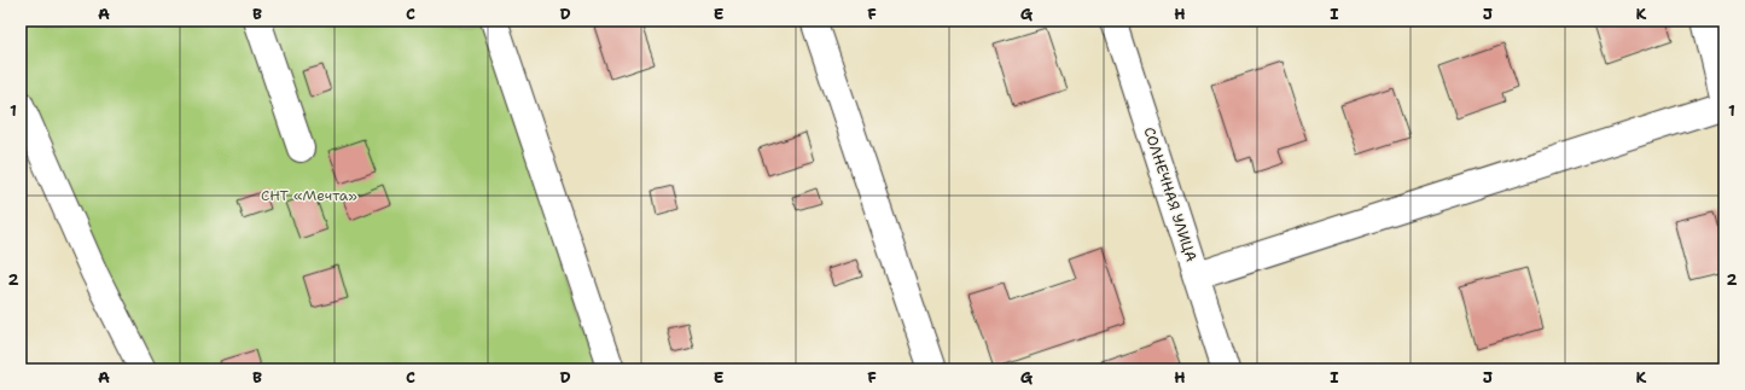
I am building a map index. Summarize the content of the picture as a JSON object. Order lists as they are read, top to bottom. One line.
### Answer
{"streets":{"street":["СОЛНЕЧНАЯ УЛИЦА"]},"parks":["СНТ «Мечта»"],"grid":{"columns":["A","B","C","D","E","F","G","H","I","J","K"],"rows":["1","2"]}}
